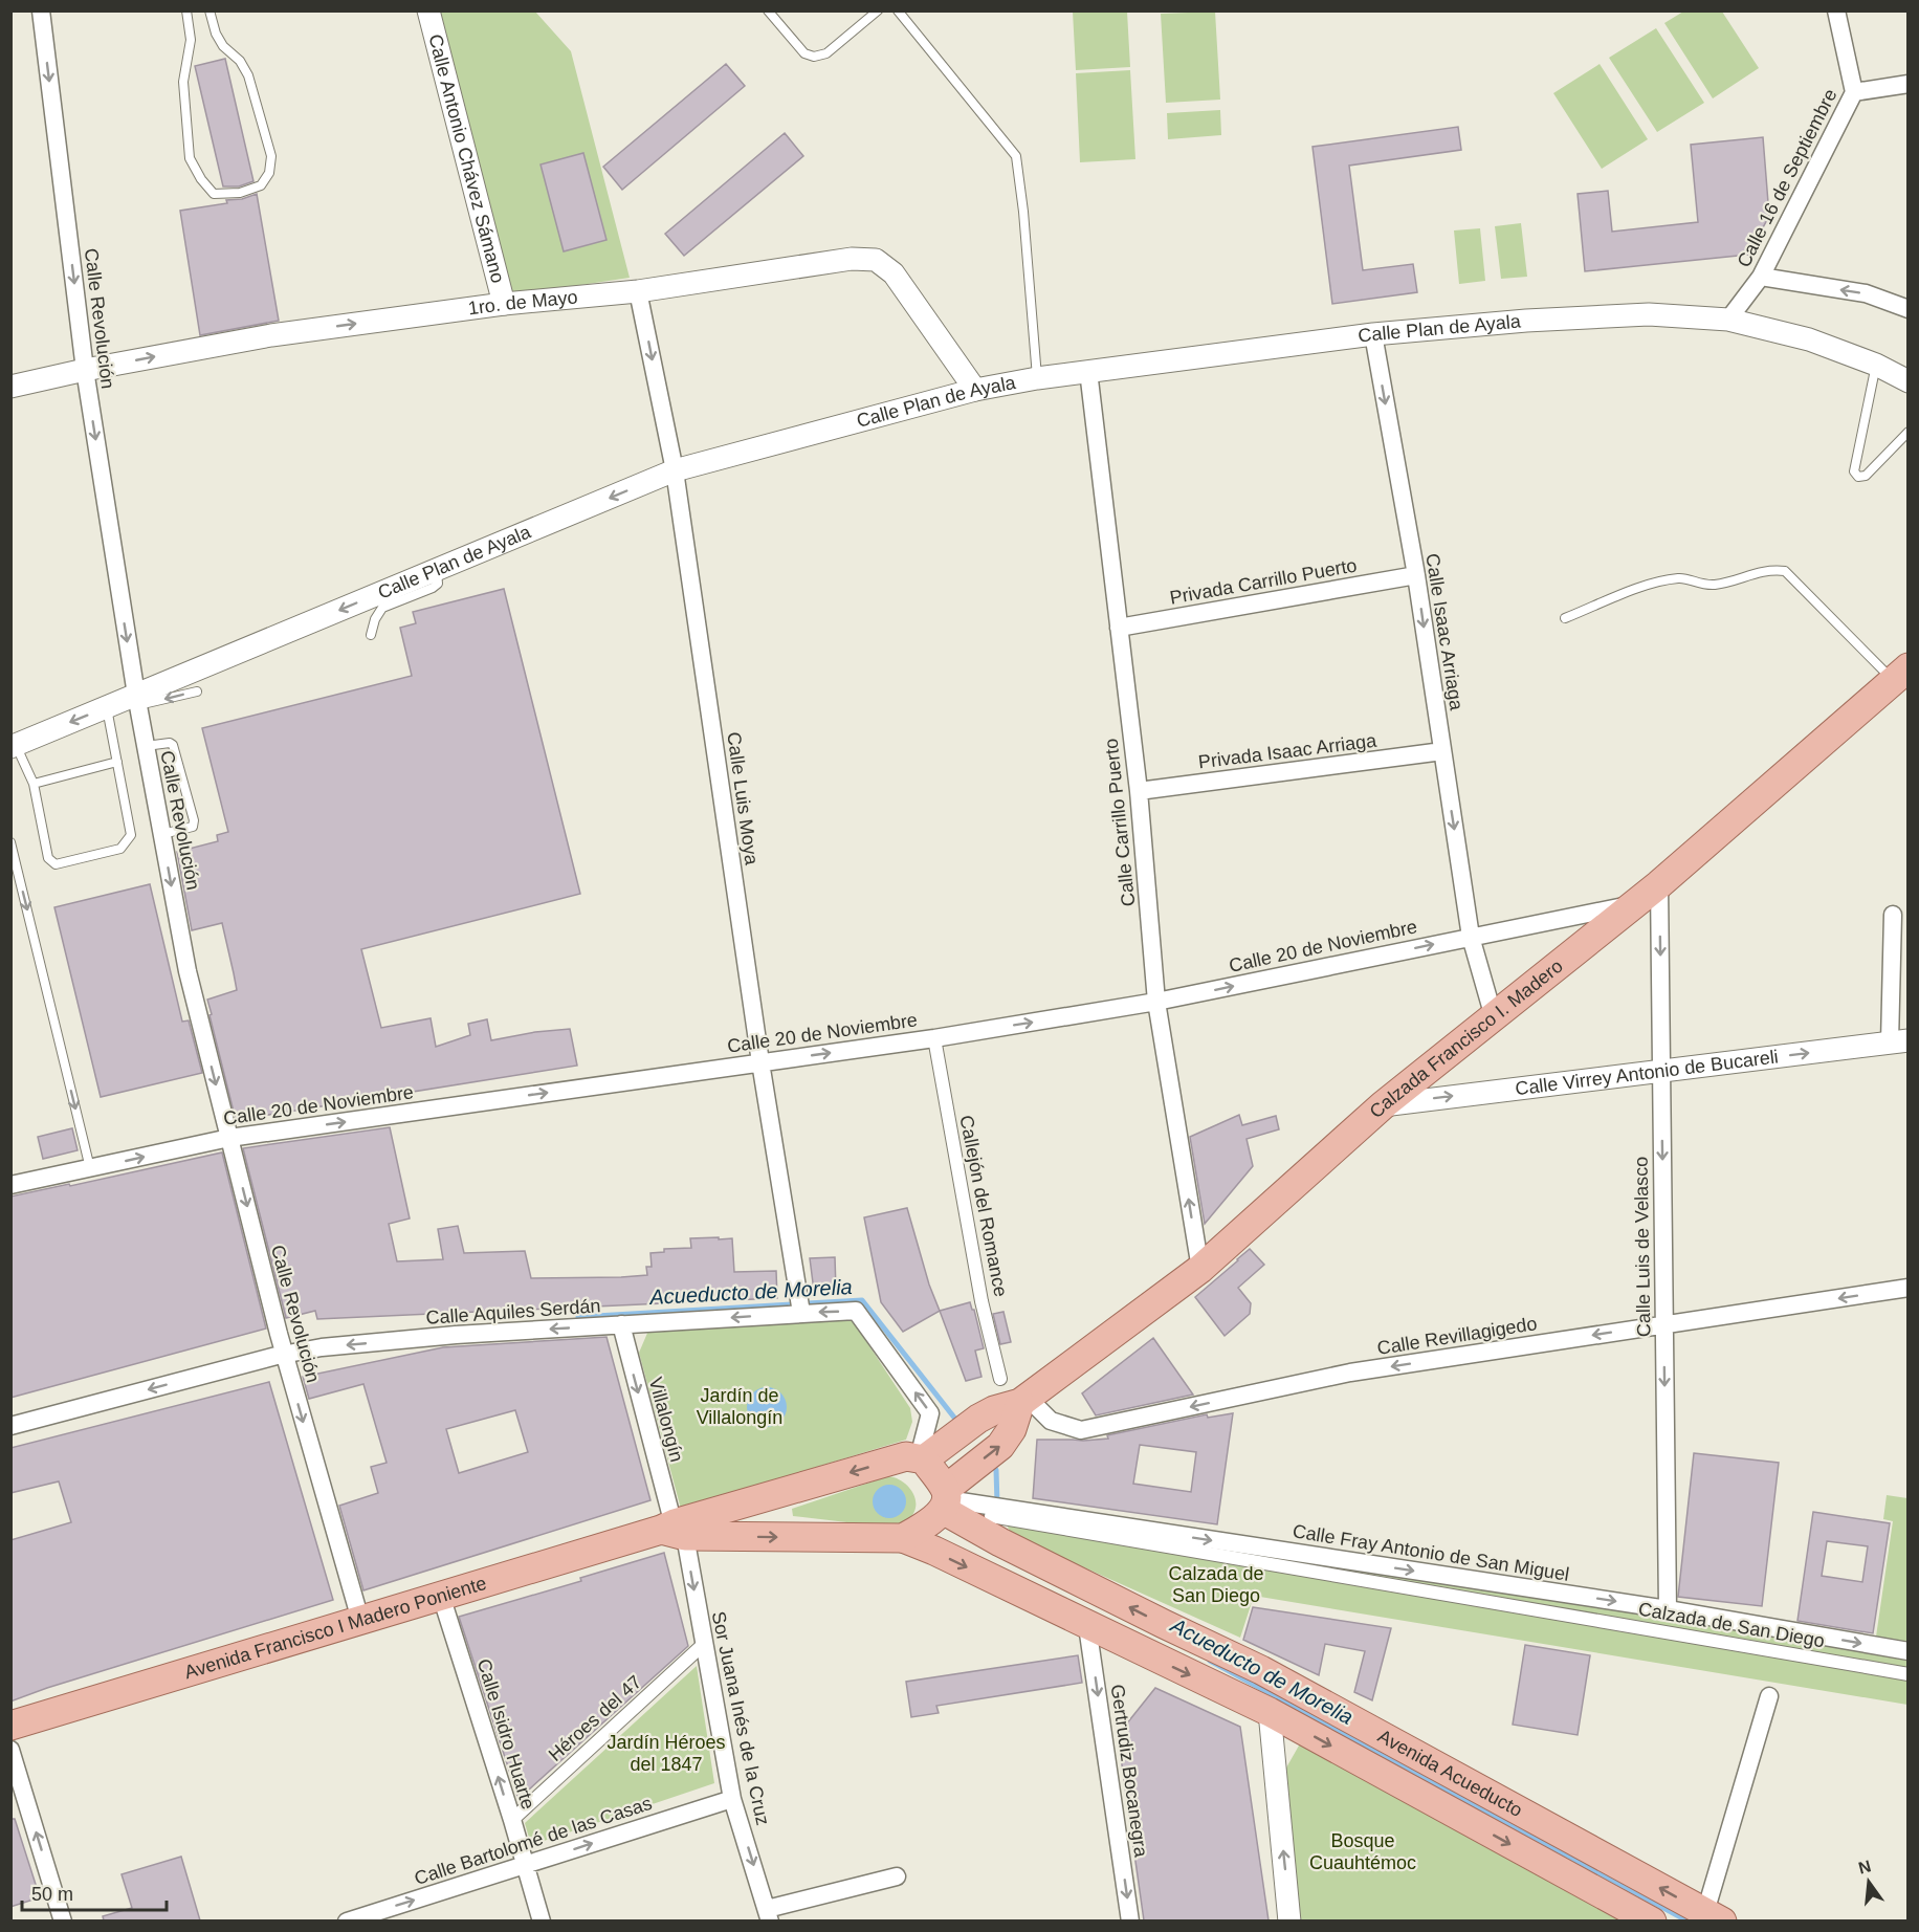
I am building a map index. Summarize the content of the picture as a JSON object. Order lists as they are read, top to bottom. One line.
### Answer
{"streets":{"main road":["Calzada Francisco I. Madero","Avenida Francisco I Madero Poniente","Avenida Acueducto"],"street":["Calle Antonio Chávez Sámano","Calle 16 de Septiembre","1ro. de Mayo","Calle Revolución","Calle Plan de Ayala","Privada Carrillo Puerto","Calle Isaac Arriaga","Privada Isaac Arriaga","Calle Luis Moya","Calle Carrillo Puerto","Calle 20 de Noviembre","Calle Virrey Antonio de Bucareli","Callejón del Romance","Calle Luis de Velasco","Calle Aquiles Serdán","Calle Revillagigedo","Villalongín","Calle Fray Antonio de San Miguel","Calzada de San Diego","Héroes del 47","Sor Juana Inés de la Cruz","Calle Isidro Huarte","Gertrudiz Bocanegra","Calle Bartolomé de las Casas"]},"crossings":[["Calle Antonio Chávez Sámano","1ro. de Mayo"],["Calle 16 de Septiembre","Calle Plan de Ayala"],["1ro. de Mayo","Calle Revolución"],["1ro. de Mayo","Calle Plan de Ayala"],["1ro. de Mayo","Calle Luis Moya"],["Calle Revolución","Calle Plan de Ayala"],["Calle Revolución","Calle 20 de Noviembre"],["Calle Revolución","Calle Aquiles Serdán"],["Calle Revolución","Avenida Francisco I Madero Poniente"],["Calle Plan de Ayala","Calle Isaac Arriaga"],["Calle Plan de Ayala","Calle Luis Moya"],["Calle Plan de Ayala","Calle Carrillo Puerto"],["Privada Carrillo Puerto","Calle Isaac Arriaga"],["Privada Carrillo Puerto","Calle Carrillo Puerto"],["Calle Isaac Arriaga","Privada Isaac Arriaga"],["Calle Isaac Arriaga","Calle 20 de Noviembre"],["Calle Isaac Arriaga","Calzada Francisco I. Madero"],["Privada Isaac Arriaga","Calle Carrillo Puerto"],["Calle Luis Moya","Calle 20 de Noviembre"],["Calle Luis Moya","Calle Aquiles Serdán"],["Calle Carrillo Puerto","Calle 20 de Noviembre"],["Calle Carrillo Puerto","Calzada Francisco I. Madero"],["Calle 20 de Noviembre","Calzada Francisco I. Madero"],["Calle 20 de Noviembre","Callejón del Romance"],["Calzada Francisco I. Madero","Calle Virrey Antonio de Bucareli"],["Calzada Francisco I. Madero","Calle Luis de Velasco"],["Calzada Francisco I. Madero","Calle Revillagigedo"],["Calle Virrey Antonio de Bucareli","Calle Luis de Velasco"],["Calle Luis de Velasco","Calle Revillagigedo"],["Calle Luis de Velasco","Calle Fray Antonio de San Miguel"],["Calle Aquiles Serdán","Villalongín"],["Calle Aquiles Serdán","Avenida Francisco I Madero Poniente"],["Villalongín","Avenida Francisco I Madero Poniente"],["Villalongín","Sor Juana Inés de la Cruz"],["Calle Fray Antonio de San Miguel","Avenida Acueducto"],["Avenida Francisco I Madero Poniente","Sor Juana Inés de la Cruz"],["Avenida Francisco I Madero Poniente","Calle Isidro Huarte"],["Héroes del 47","Sor Juana Inés de la Cruz"],["Héroes del 47","Calle Isidro Huarte"],["Sor Juana Inés de la Cruz","Calle Bartolomé de las Casas"],["Calle Isidro Huarte","Calle Bartolomé de las Casas"],["Gertrudiz Bocanegra","Avenida Acueducto"]],"one_way":["1ro. de Mayo","Calle Revolución","Calle Isaac Arriaga","Calle 20 de Noviembre","Calle Virrey Antonio de Bucareli","Calle Luis de Velasco","Calle Aquiles Serdán","Calle Revillagigedo","Villalongín","Calle Fray Antonio de San Miguel","Sor Juana Inés de la Cruz","Calle Isidro Huarte","Gertrudiz Bocanegra","Calle Bartolomé de las Casas"],"water":["Acueducto de Morelia"],"parks":["Jardín de Villalongín","Calzada de San Diego","Jardín Héroes del 1847","Bosque Cuauhtémoc"],"scale_bar":"50 m","north":"top"}
